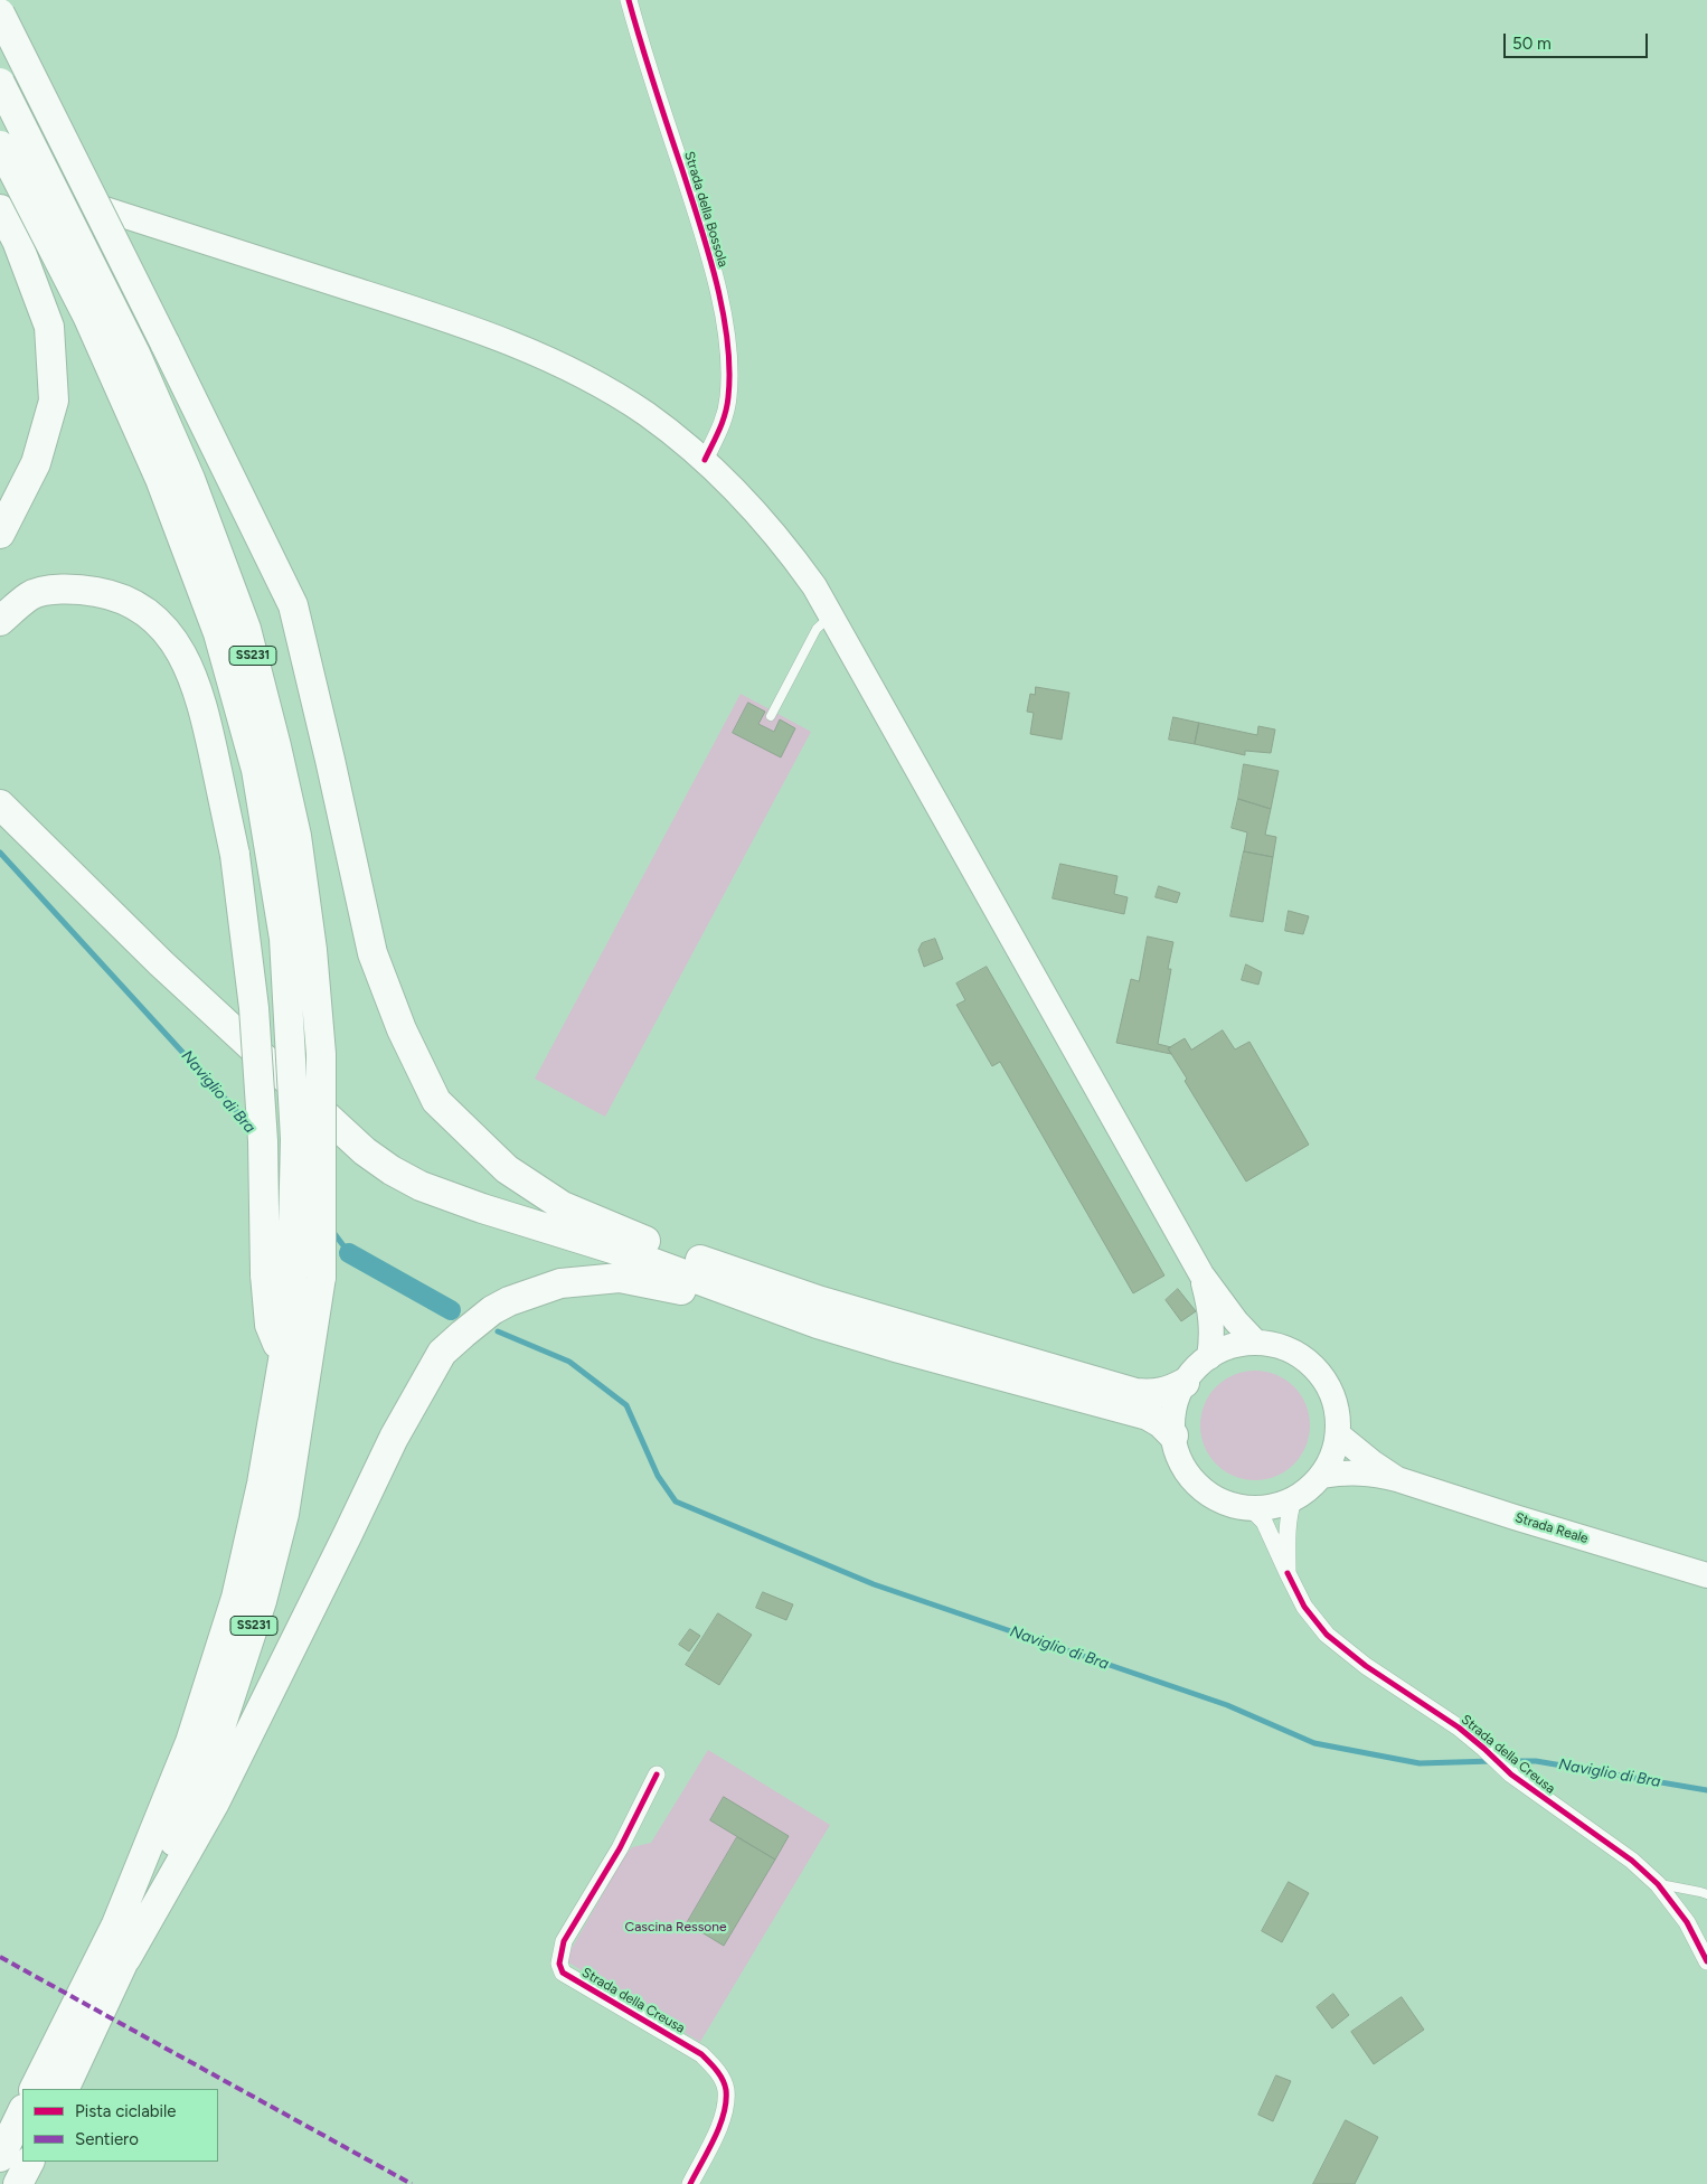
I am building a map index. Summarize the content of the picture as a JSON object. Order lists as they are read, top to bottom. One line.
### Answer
{"streets":{"highway":["SS231"],"main road":["Strada Reale"],"street":["Strada della Bossola","Strada della Creusa"]},"crossings":[["Strada Reale","Strada della Creusa"]],"water":["Naviglio di Bra"],"parks":["Cascina Ressone"],"legend":["Pista ciclabile","Sentiero"],"scale_bar":"50 m"}
